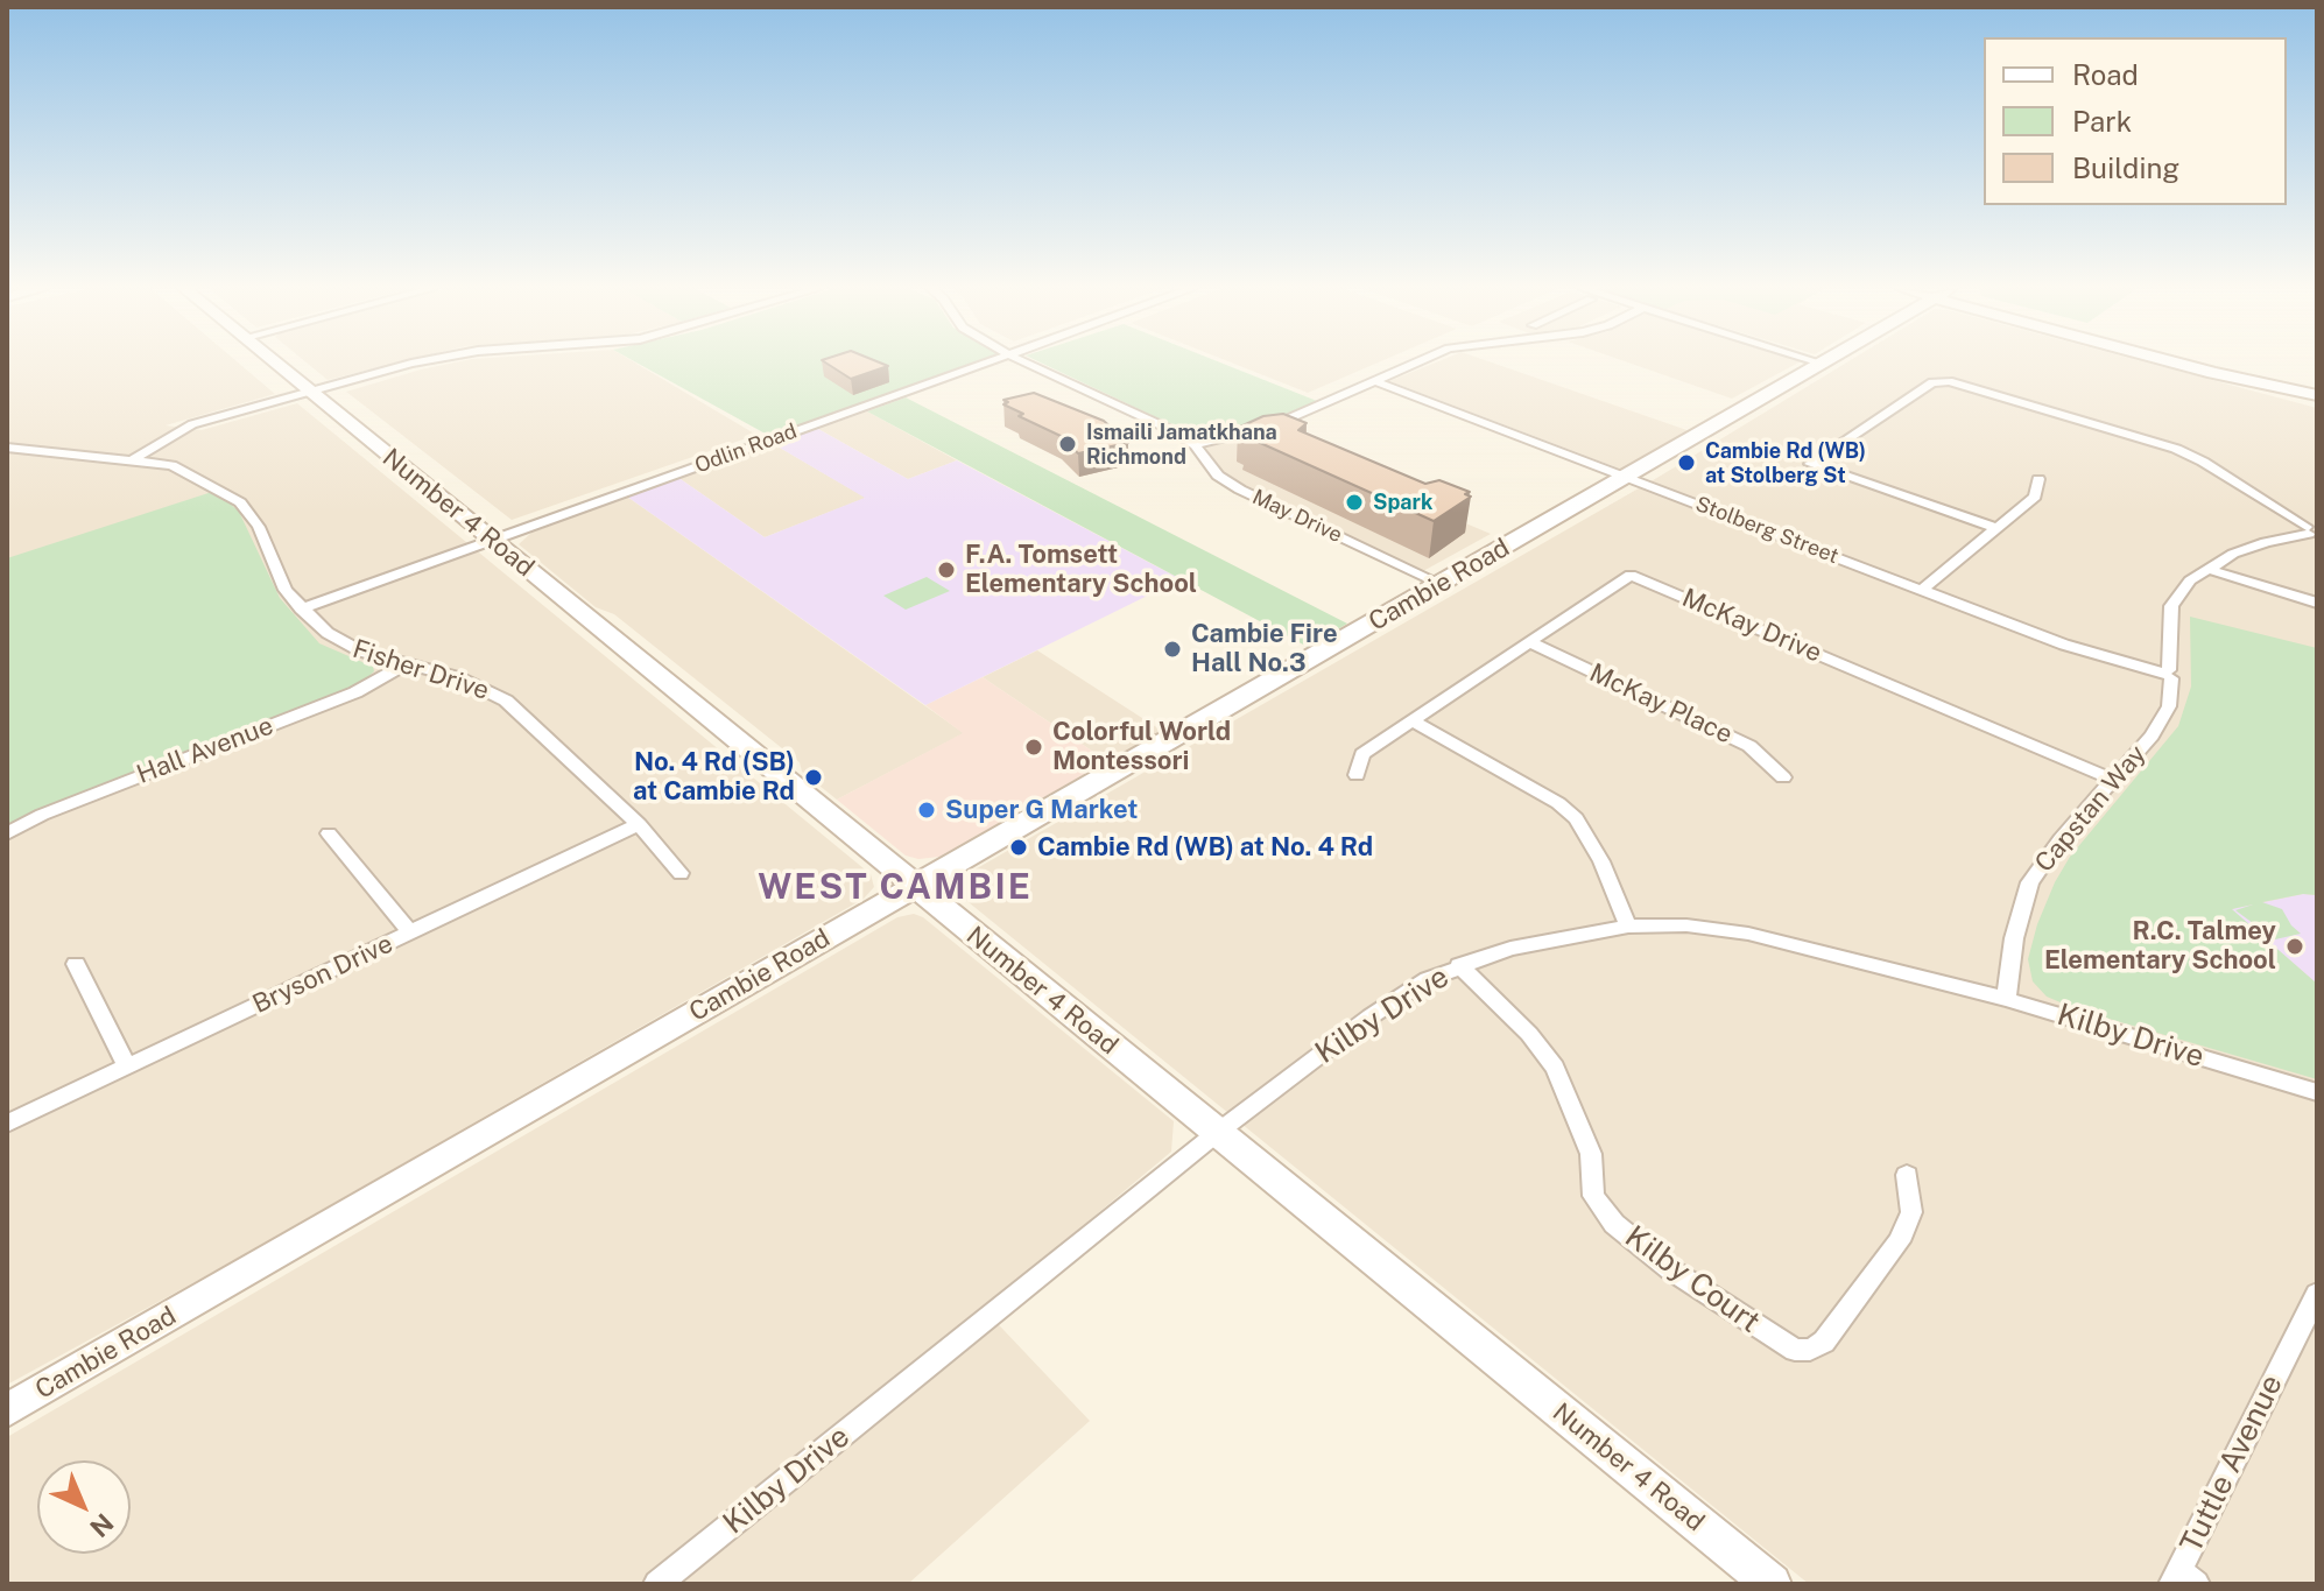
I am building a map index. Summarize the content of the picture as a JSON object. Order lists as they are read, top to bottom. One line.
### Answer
{"streets":{"main road":["Number 4 Road","Cambie Road"],"street":["Odlin Road","May Drive","Stolberg Street","McKay Drive","Fisher Drive","McKay Place","Hall Avenue","Capstan Way","Bryson Drive","Kilby Drive","Kilby Court","Tuttle Avenue"]},"crossings":[["Odlin Road","Number 4 Road"],["Odlin Road","Fisher Drive"],["Number 4 Road","Cambie Road"],["Number 4 Road","Kilby Drive"],["May Drive","Cambie Road"],["Stolberg Street","Cambie Road"],["Stolberg Street","Capstan Way"],["McKay Drive","McKay Place"],["McKay Drive","Capstan Way"],["Fisher Drive","Hall Avenue"],["Fisher Drive","Bryson Drive"],["Capstan Way","Kilby Drive"],["Kilby Drive","Kilby Court"]],"districts":["WEST CAMBIE"],"places":["Ismaili Jamatkhana Richmond","Cambie Rd (WB) at Stolberg St","Spark","F.A. Tomsett Elementary School","Cambie Fire Hall No.3","Colorful World Montessori","No. 4 Rd (SB) at Cambie Rd","Super G Market","Cambie Rd (WB) at No. 4 Rd","R.C. Talmey Elementary School"],"legend":["Road","Park","Building"],"north":"bottom right"}
